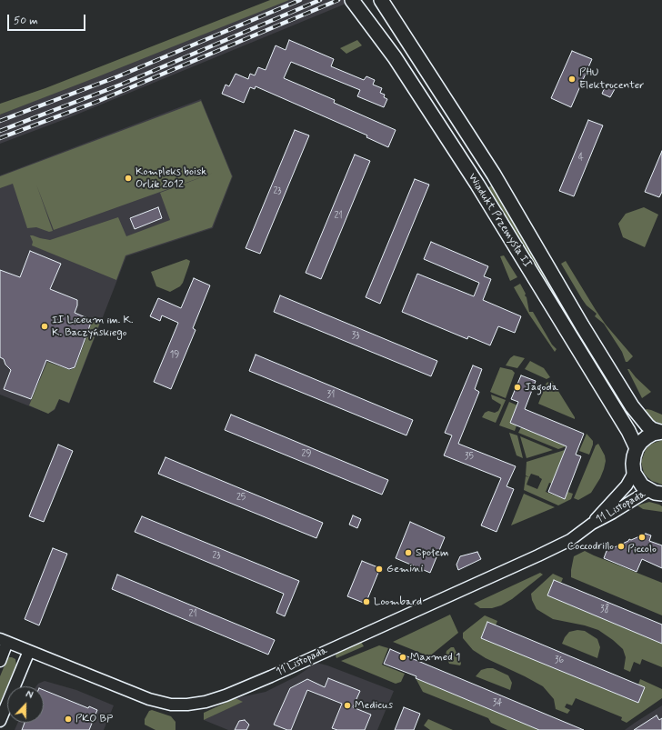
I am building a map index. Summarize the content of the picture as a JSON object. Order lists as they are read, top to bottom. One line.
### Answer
{"streets":{"main road":["Wiadukt Przemysła II"],"street":["11 Listopada"]},"places":["PHU Elektrocenter","Kompleks boisk Orlik 2012","II Liceum im. K. K. Baczyńskiego","Jagoda","Piccolo","Coccodrillo","Społem","Gemini","Loombard","Maxmed 1","Medicus","PKO BP"],"house_numbers":["4","23","21","33","19","31","29","35","25","23","38","21","36","34"],"scale_bar":"50 m","north":"top"}
